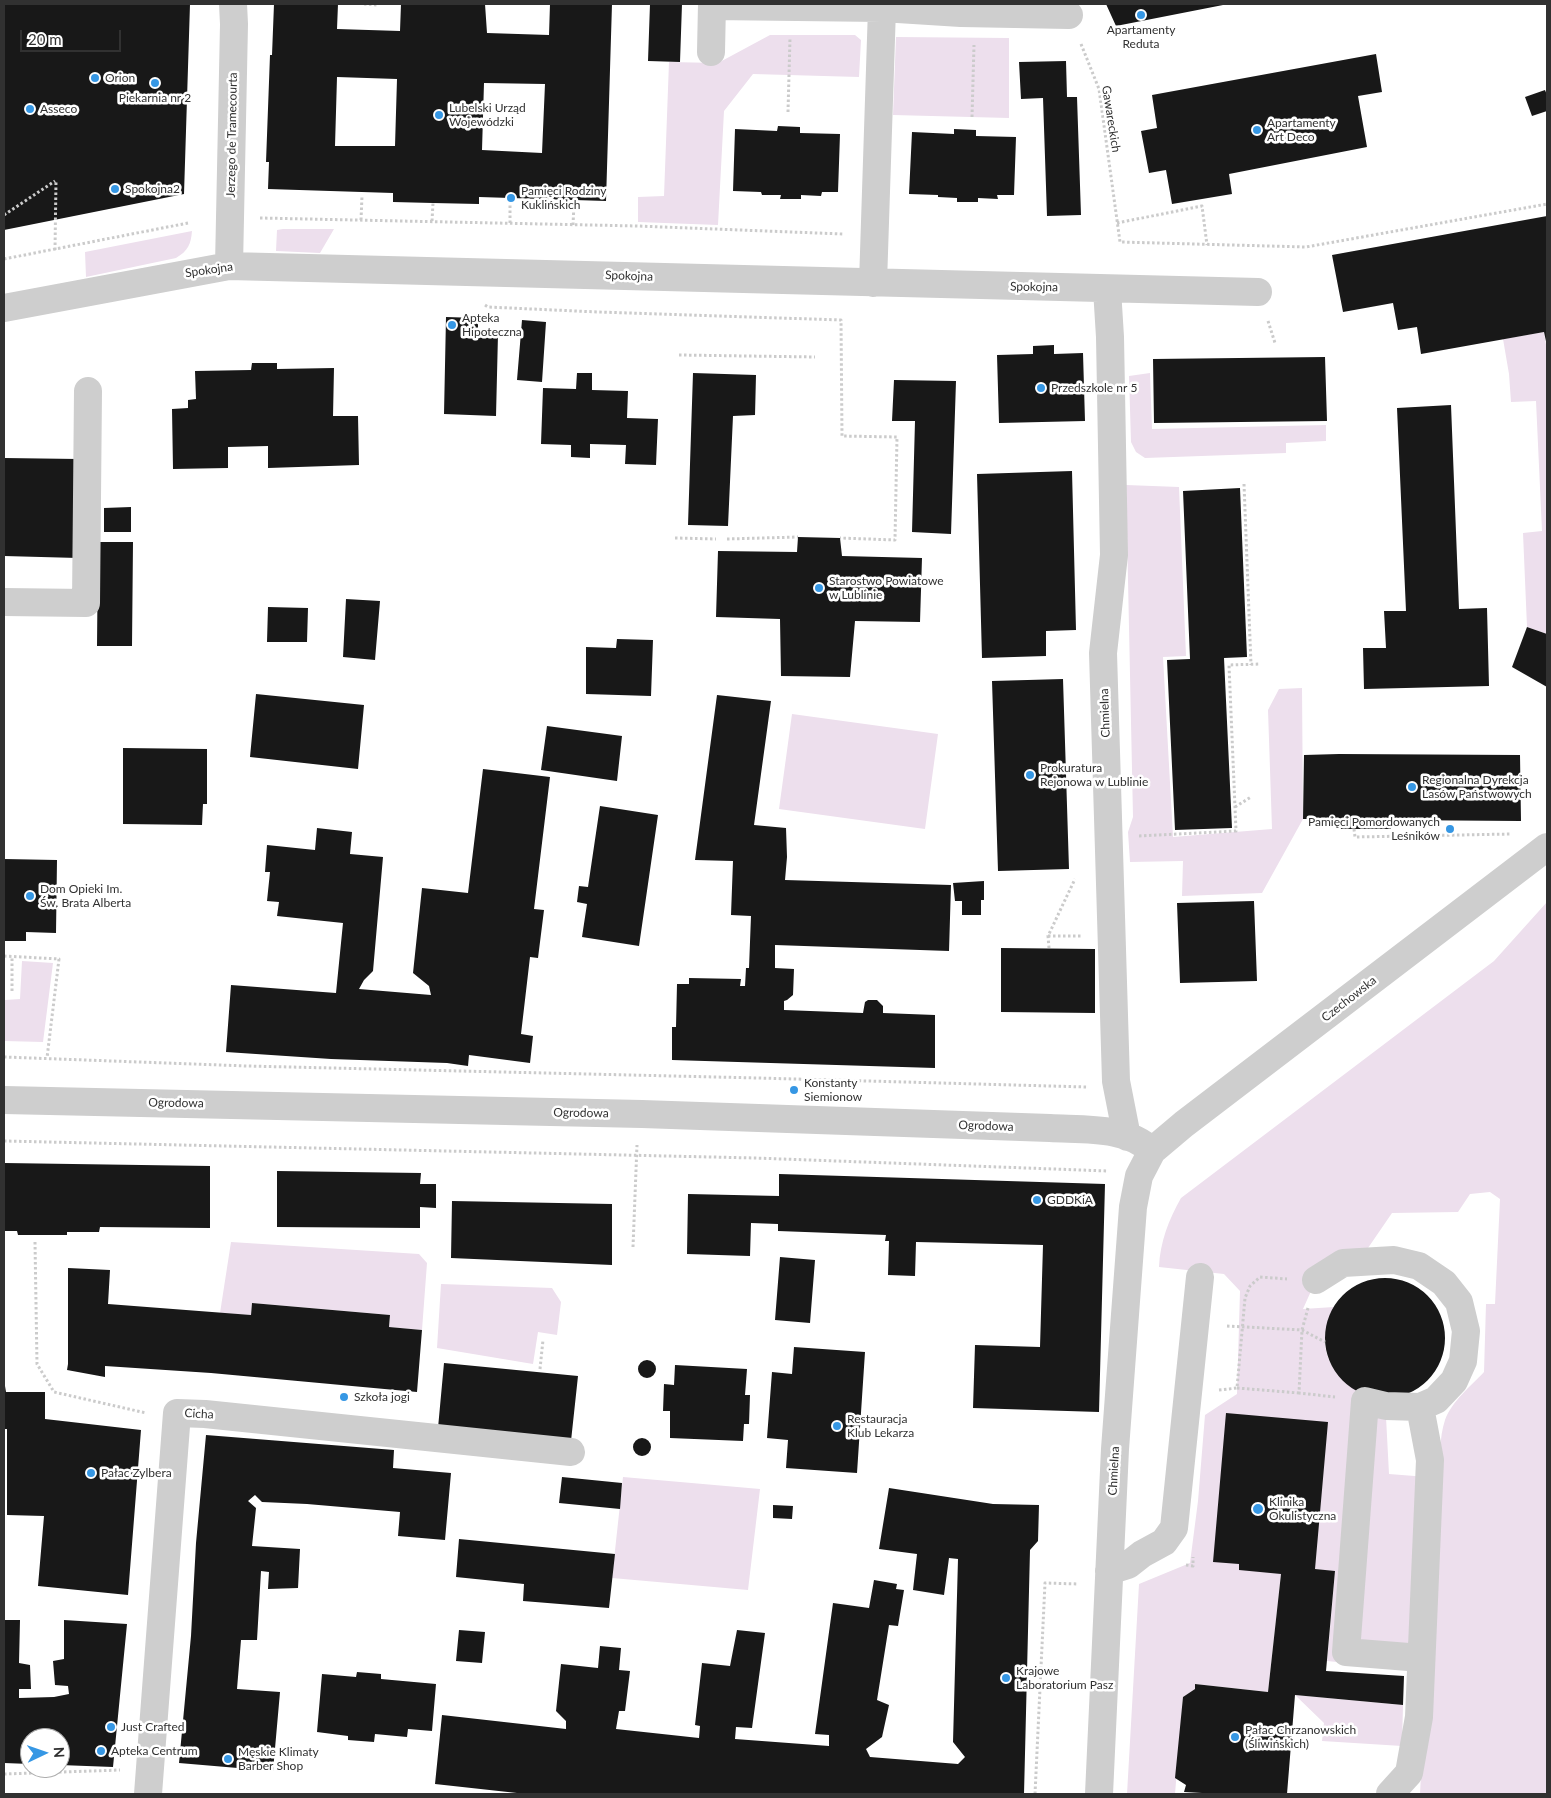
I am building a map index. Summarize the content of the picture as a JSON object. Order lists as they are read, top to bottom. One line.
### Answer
{"streets":{"street":["Jerzego de Tramecourta","Spokojna","Chmielna","Czechowska","Ogrodowa","Cicha"],"path":["Gawareckich"]},"crossings":[["Jerzego de Tramecourta","Spokojna"],["Spokojna","Chmielna"],["Chmielna","Czechowska"],["Chmielna","Ogrodowa"],["Czechowska","Ogrodowa"]],"places":["Apartamenty Reduta","Orion","Piekarnia nr 2","Asseco","Lubelski Urząd Wojewódzki","Apartamenty Art Deco","Spokojna2","Pamięci Rodziny Kuklińskich","Apteka Hipoteczna","Przedszkole nr 5","Starostwo Powiatowe w Lublinie","Prokuratura Rejonowa w Lublinie","Regionalna Dyrekcja Lasów Państwowych","Pamięci Pomordowanych Leśników","Dom Opieki Im. Św. Brata Alberta","Konstanty Siemionow","GDDKiA","Szkoła jogi","Restauracja Klub Lekarza","Pałac Zylbera","Klinika Okulistyczna","Krajowe Laboratorium Pasz","Just Crafted","Pałac Chrzanowskich (Śliwińskich)","Apteka Centrum","Męskie Klimaty Barber Shop"],"scale_bar":"20 m","north":"right"}
